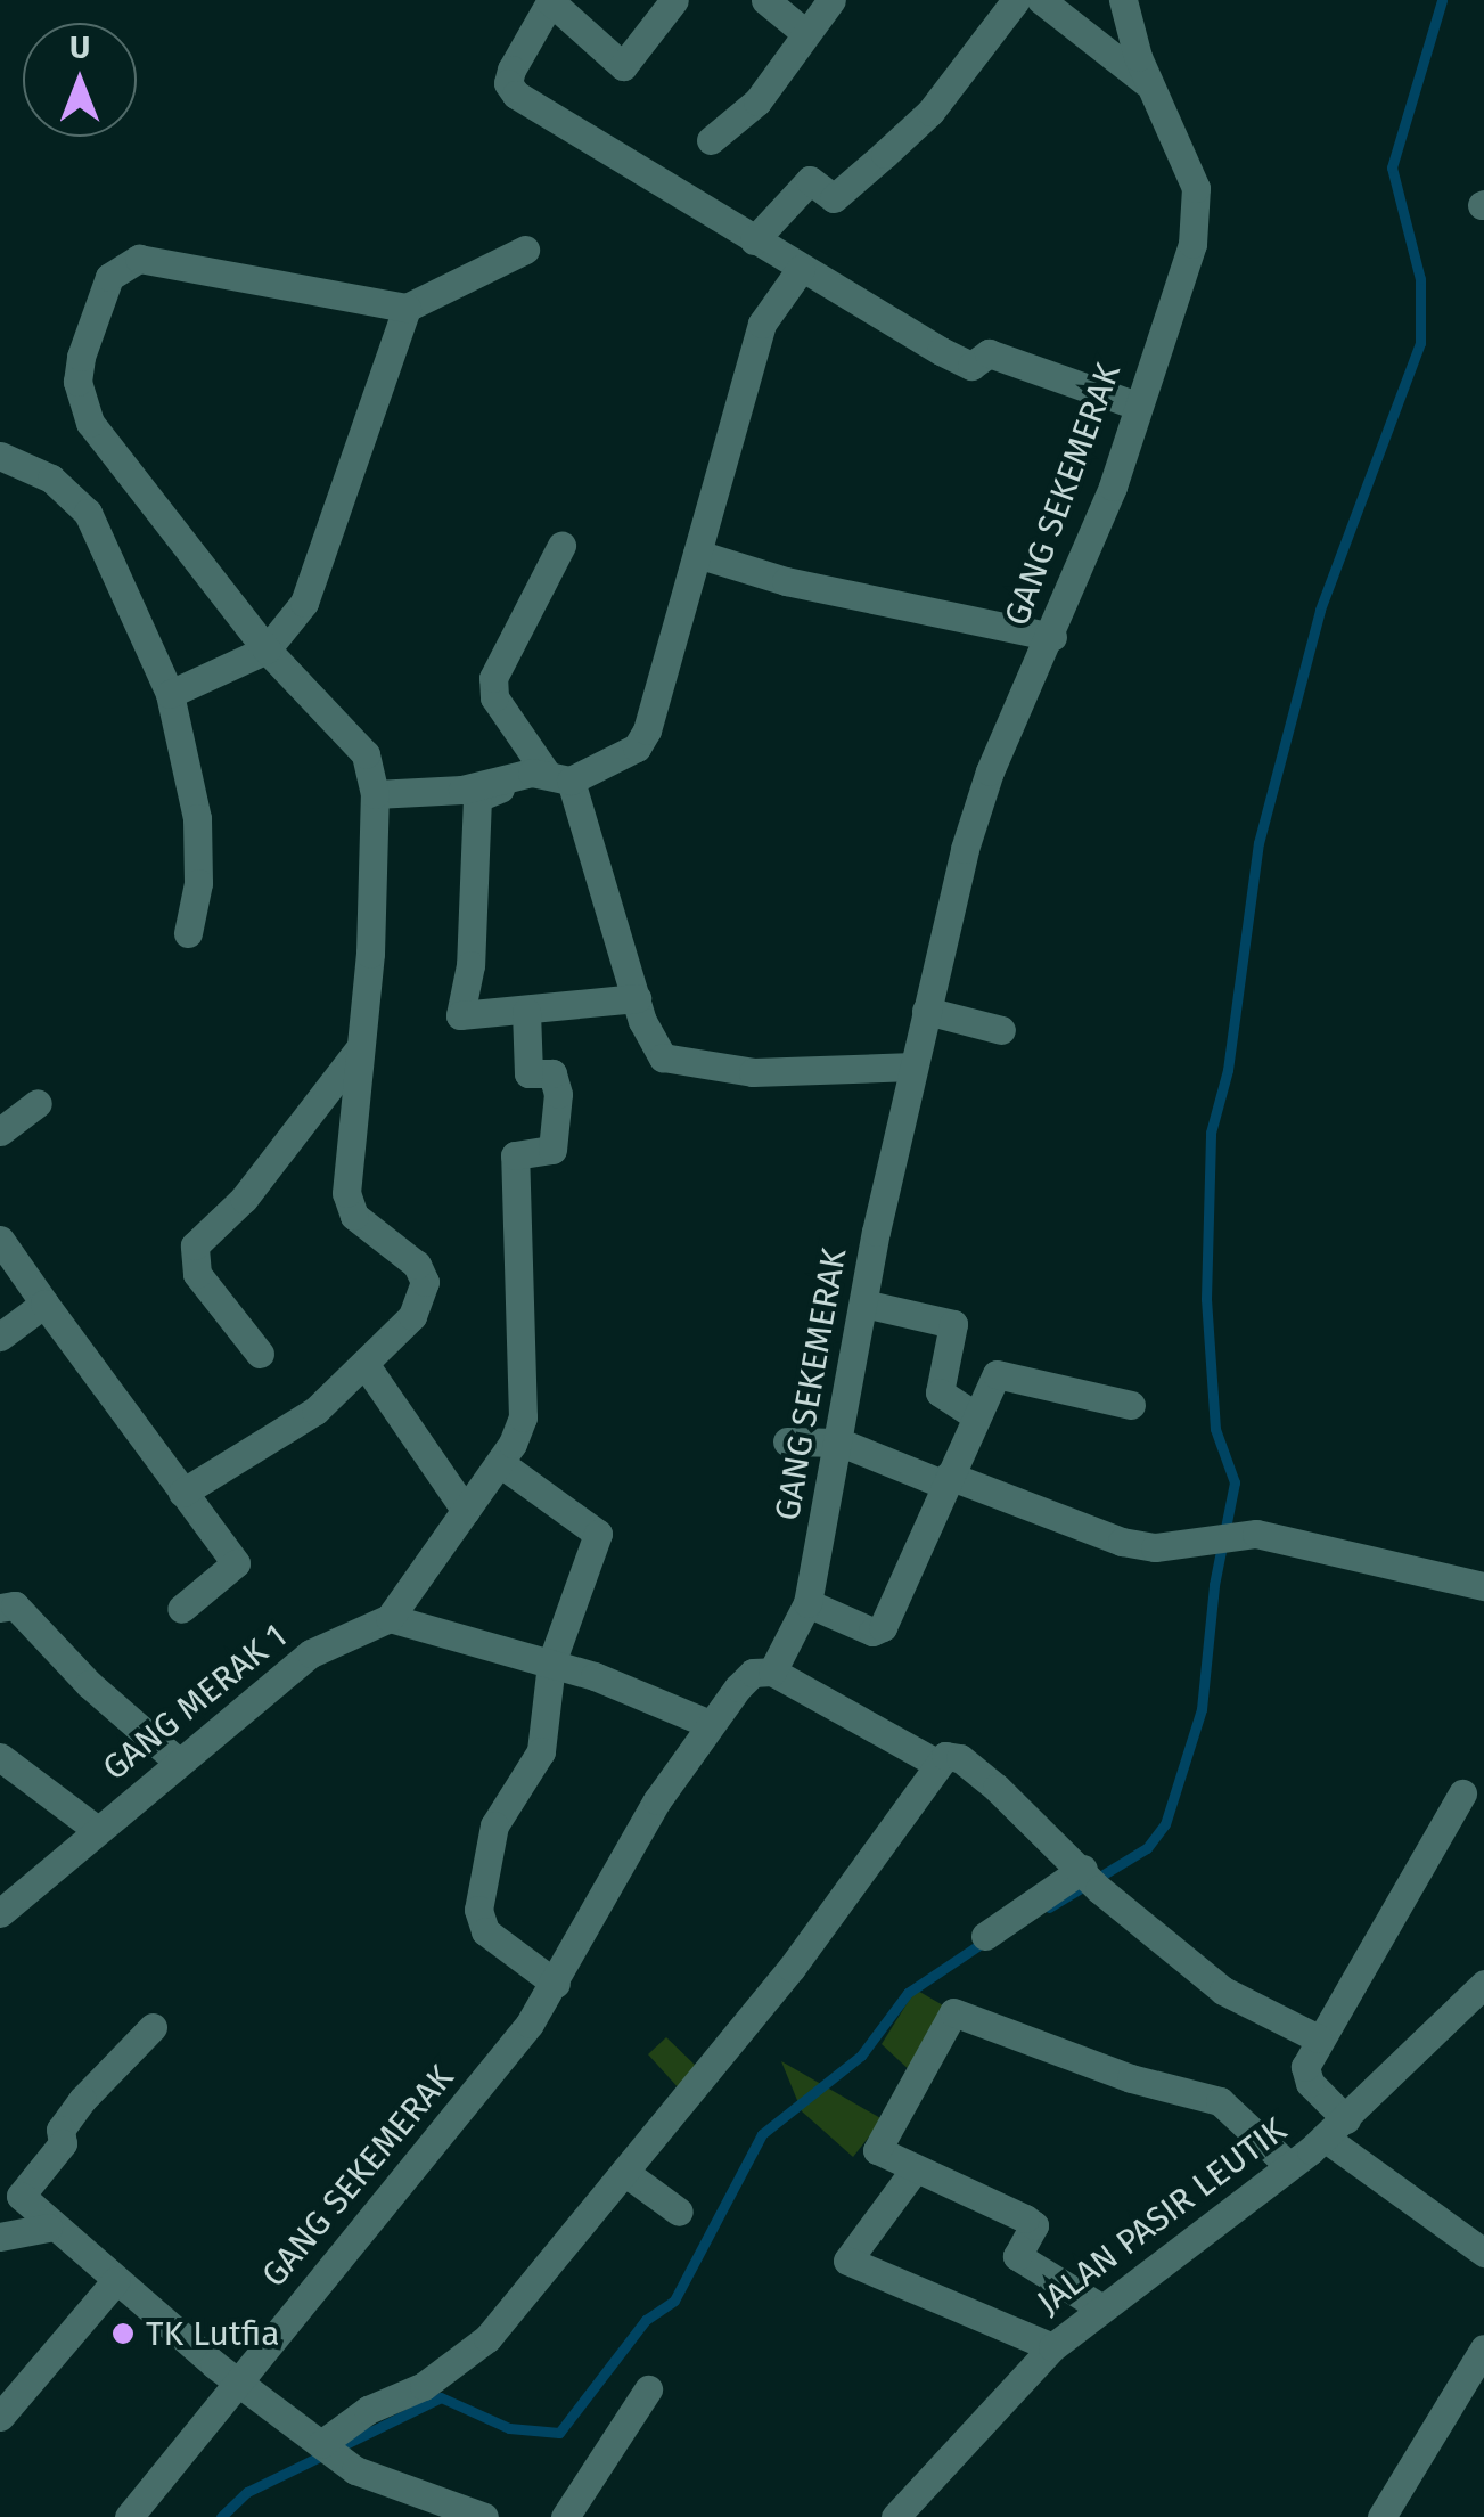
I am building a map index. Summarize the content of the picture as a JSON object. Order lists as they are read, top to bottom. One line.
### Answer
{"streets":{"street":["GANG SEKEMERAK","GANG MERAK 1","JALAN PASIR LEUTIK"]},"places":["TK Lutfia"],"north":"top"}
